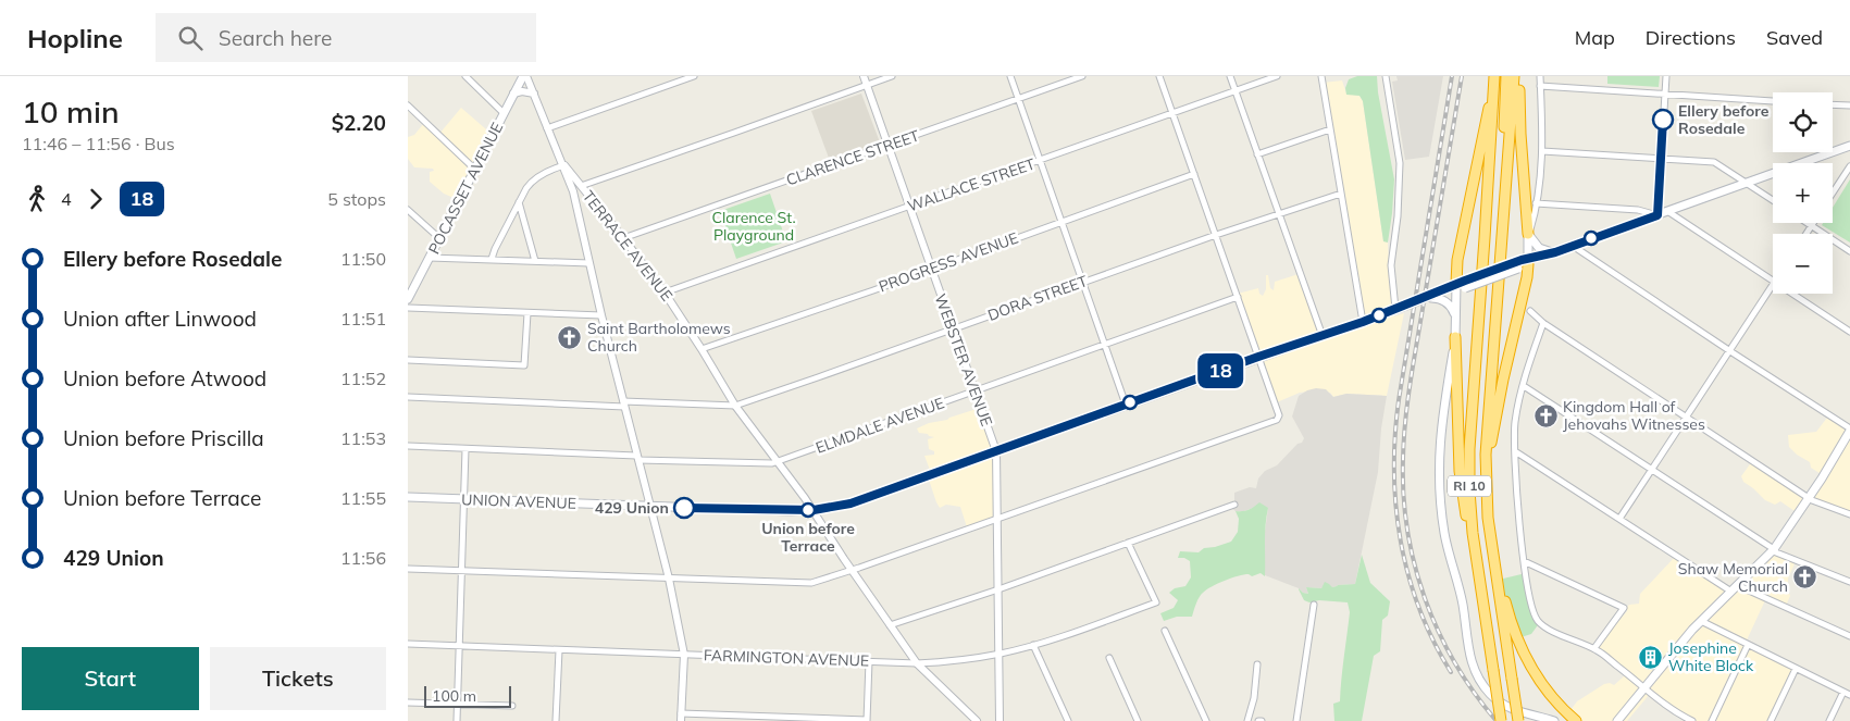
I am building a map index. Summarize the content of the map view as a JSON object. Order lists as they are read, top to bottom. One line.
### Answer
{"streets":{"highway":["RI 10"],"main road":["POCASSET AVENUE","UNION AVENUE"],"street":["CLARENCE STREET","WALLACE STREET","TERRACE AVENUE","PROGRESS AVENUE","DORA STREET","WEBSTER AVENUE","ELMDALE AVENUE","FARMINGTON AVENUE"]},"crossings":[["CLARENCE STREET","TERRACE AVENUE"],["CLARENCE STREET","WEBSTER AVENUE"],["WALLACE STREET","TERRACE AVENUE"],["WALLACE STREET","WEBSTER AVENUE"],["TERRACE AVENUE","PROGRESS AVENUE"],["TERRACE AVENUE","DORA STREET"],["TERRACE AVENUE","ELMDALE AVENUE"],["TERRACE AVENUE","UNION AVENUE"],["TERRACE AVENUE","FARMINGTON AVENUE"],["PROGRESS AVENUE","WEBSTER AVENUE"],["DORA STREET","WEBSTER AVENUE"],["WEBSTER AVENUE","ELMDALE AVENUE"],["WEBSTER AVENUE","UNION AVENUE"],["WEBSTER AVENUE","FARMINGTON AVENUE"]],"parks":["Clarence St. Playground"],"places":{"other":["Ellery before Rosedale","429 Union","Union before Terrace"],"church":["Saint Bartholomews Church","Kingdom Hall of Jehovahs Witnesses","Shaw Memorial Church"],"building":["Josephine White Block"]},"lines":["bus line 18"],"scale_bar":"100 m","page":{"header":"Hopline","search":"Search here","nav":["Map","Directions","Saved"],"heading":["10 min","11:46 – 11:56 · Bus","$2.20"],"on_map":"18","map_buttons":["+","−"],"legs":["4","18","5 stops"],"list":[{"name":"Ellery before Rosedale","value":"11:50"},{"name":"Union after Linwood","value":"11:51"},{"name":"Union before Atwood","value":"11:52"},{"name":"Union before Priscilla","value":"11:53"},{"name":"Union before Terrace","value":"11:55"},{"name":"429 Union","value":"11:56"}],"buttons":["Start","Tickets"],"scale":"100 m"}}
